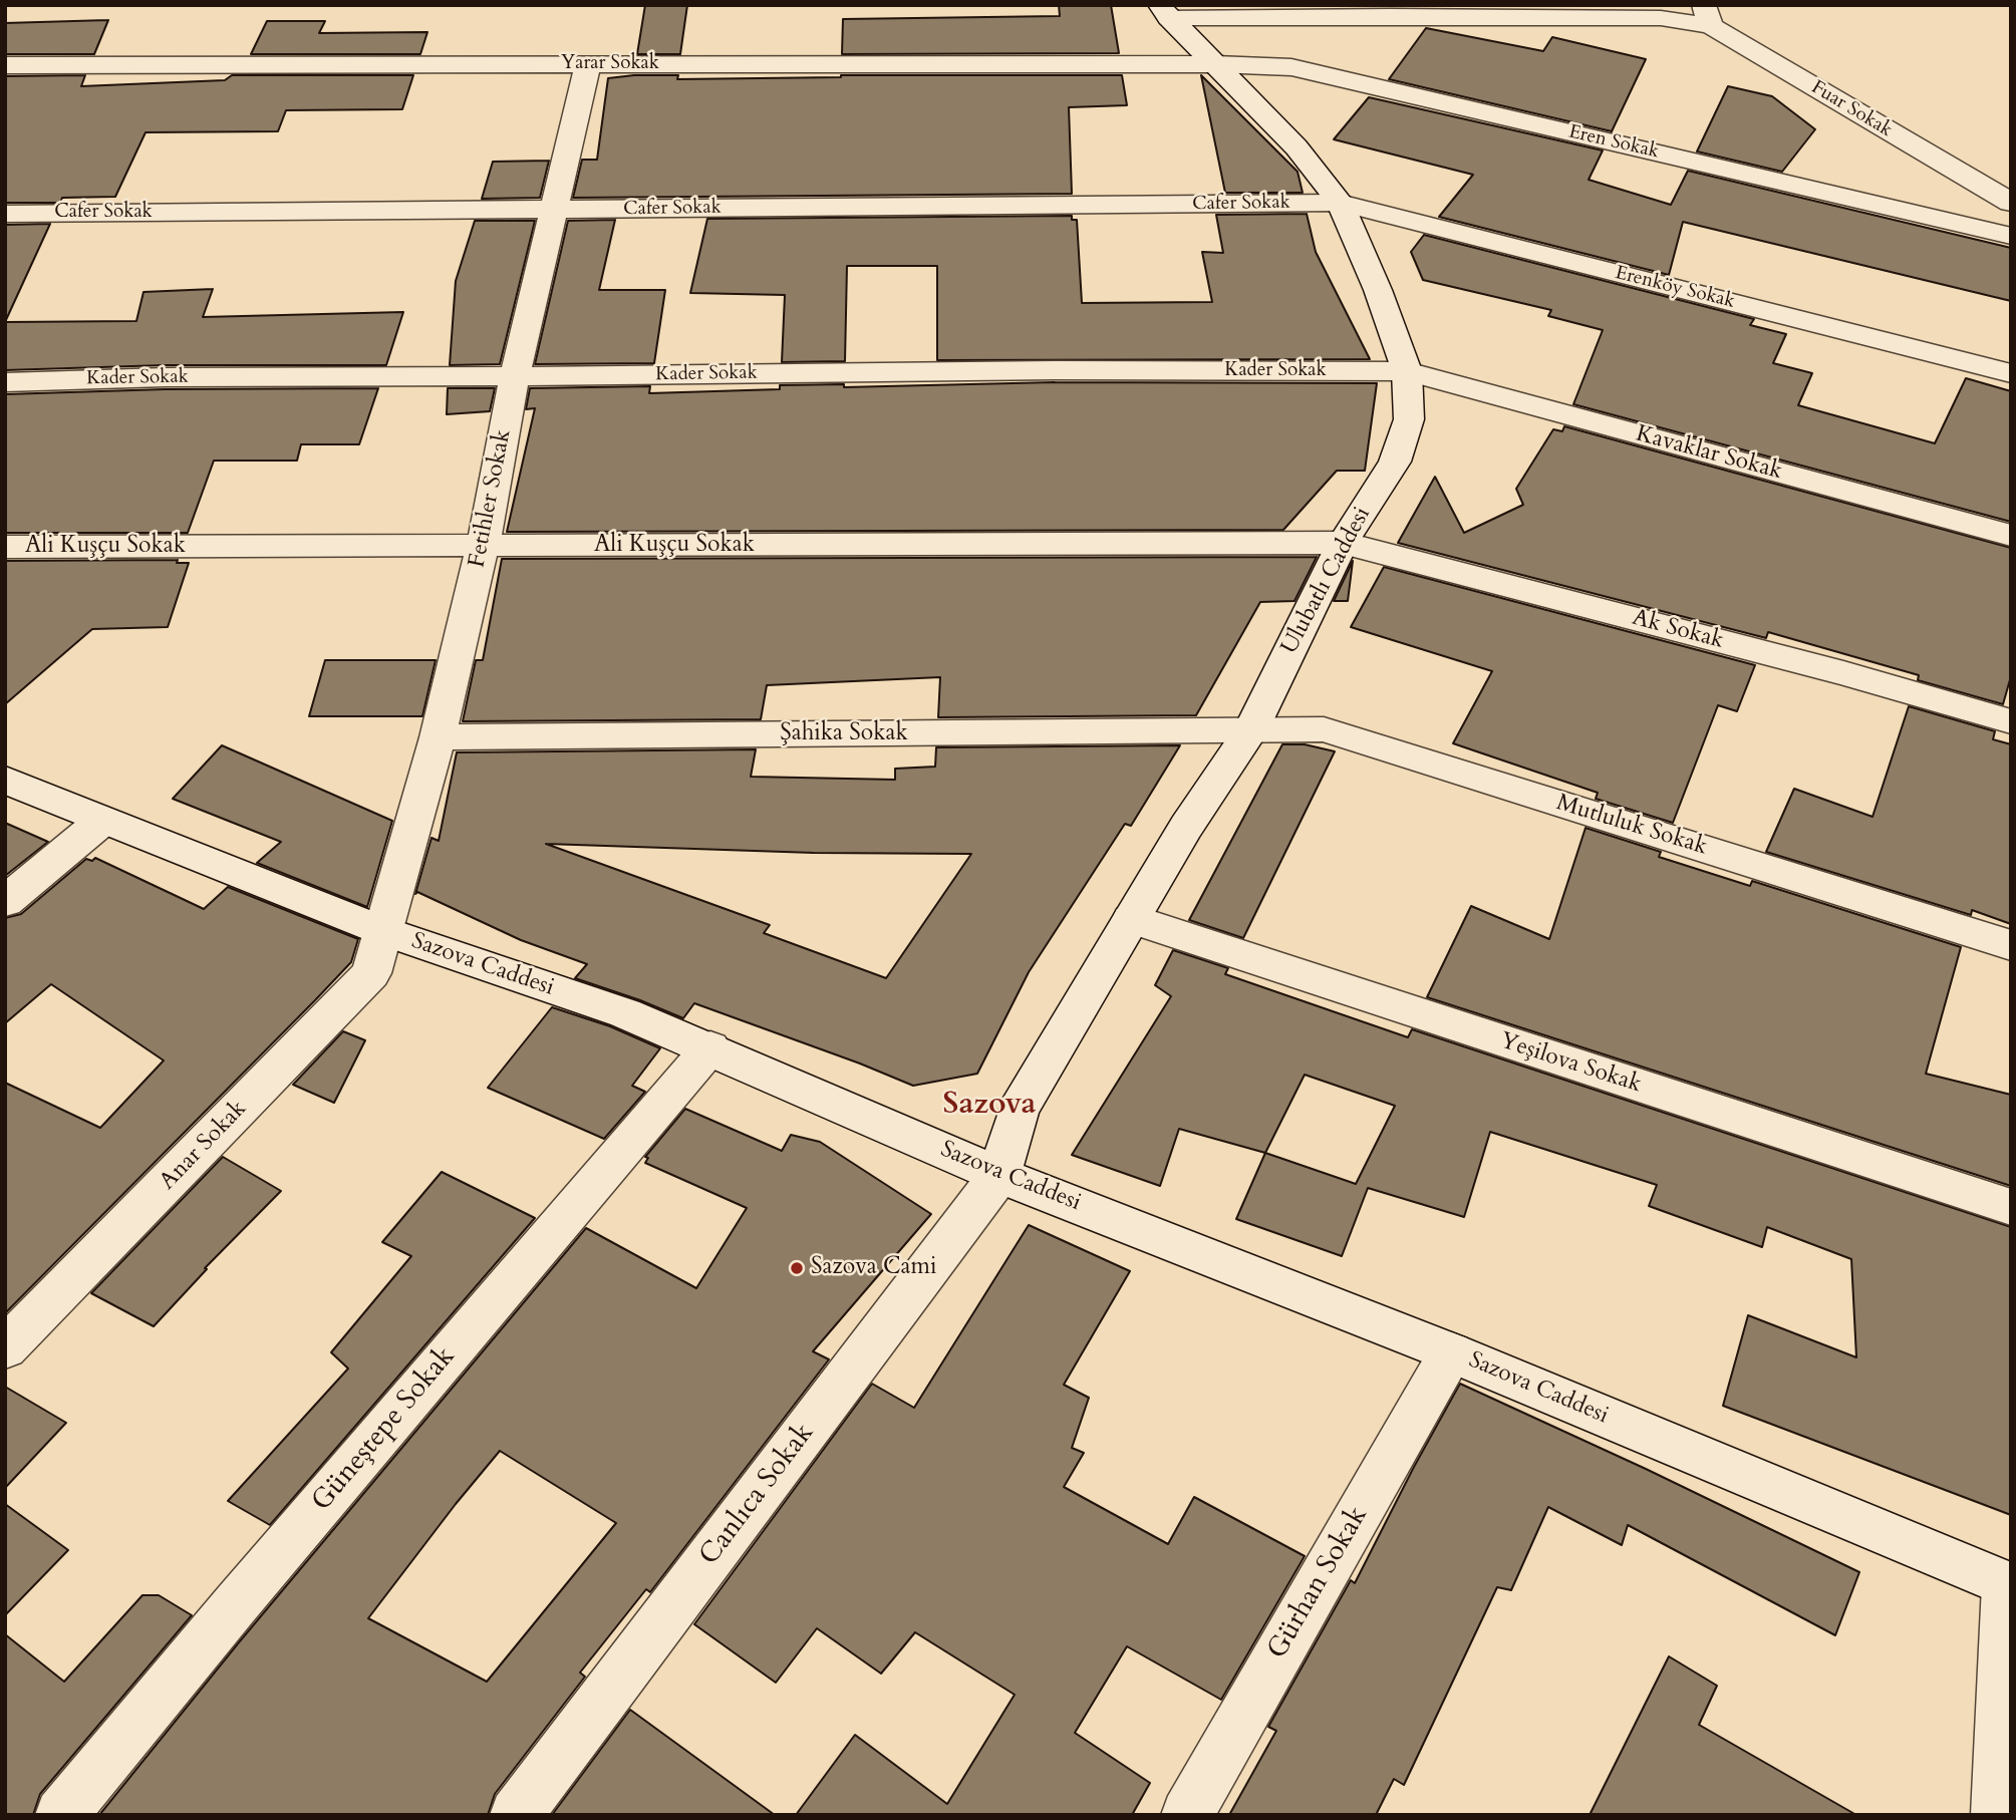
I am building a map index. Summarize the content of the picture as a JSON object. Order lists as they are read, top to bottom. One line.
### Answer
{"streets":{"street":["Yarar Sokak","Fuar Sokak","Eren Sokak","Cafer Sokak","Erenköy Sokak","Kader Sokak","Kavaklar Sokak","Fetihler Sokak","Ali Kuşçu Sokak","Ulubatlı Caddesi","Ak Sokak","Şahika Sokak","Mutluluk Sokak","Sazova Caddesi","Yeşilova Sokak","Anar Sokak","Güneştepe Sokak","Canlıca Sokak","Gürhan Sokak"]},"crossings":[["Yarar Sokak","Eren Sokak"],["Yarar Sokak","Fetihler Sokak"],["Yarar Sokak","Ulubatlı Caddesi"],["Eren Sokak","Ulubatlı Caddesi"],["Cafer Sokak","Erenköy Sokak"],["Cafer Sokak","Fetihler Sokak"],["Cafer Sokak","Ulubatlı Caddesi"],["Erenköy Sokak","Ulubatlı Caddesi"],["Kader Sokak","Kavaklar Sokak"],["Kader Sokak","Fetihler Sokak"],["Kader Sokak","Ulubatlı Caddesi"],["Kavaklar Sokak","Ulubatlı Caddesi"],["Fetihler Sokak","Ali Kuşçu Sokak"],["Fetihler Sokak","Şahika Sokak"],["Fetihler Sokak","Sazova Caddesi"],["Fetihler Sokak","Anar Sokak"],["Ali Kuşçu Sokak","Ulubatlı Caddesi"],["Ali Kuşçu Sokak","Ak Sokak"],["Ulubatlı Caddesi","Ak Sokak"],["Ulubatlı Caddesi","Şahika Sokak"],["Ulubatlı Caddesi","Mutluluk Sokak"],["Ulubatlı Caddesi","Sazova Caddesi"],["Ulubatlı Caddesi","Yeşilova Sokak"],["Ulubatlı Caddesi","Canlıca Sokak"],["Şahika Sokak","Mutluluk Sokak"],["Sazova Caddesi","Anar Sokak"],["Sazova Caddesi","Güneştepe Sokak"],["Sazova Caddesi","Canlıca Sokak"],["Sazova Caddesi","Gürhan Sokak"]],"districts":["Sazova"],"places":["Sazova Cami"]}
